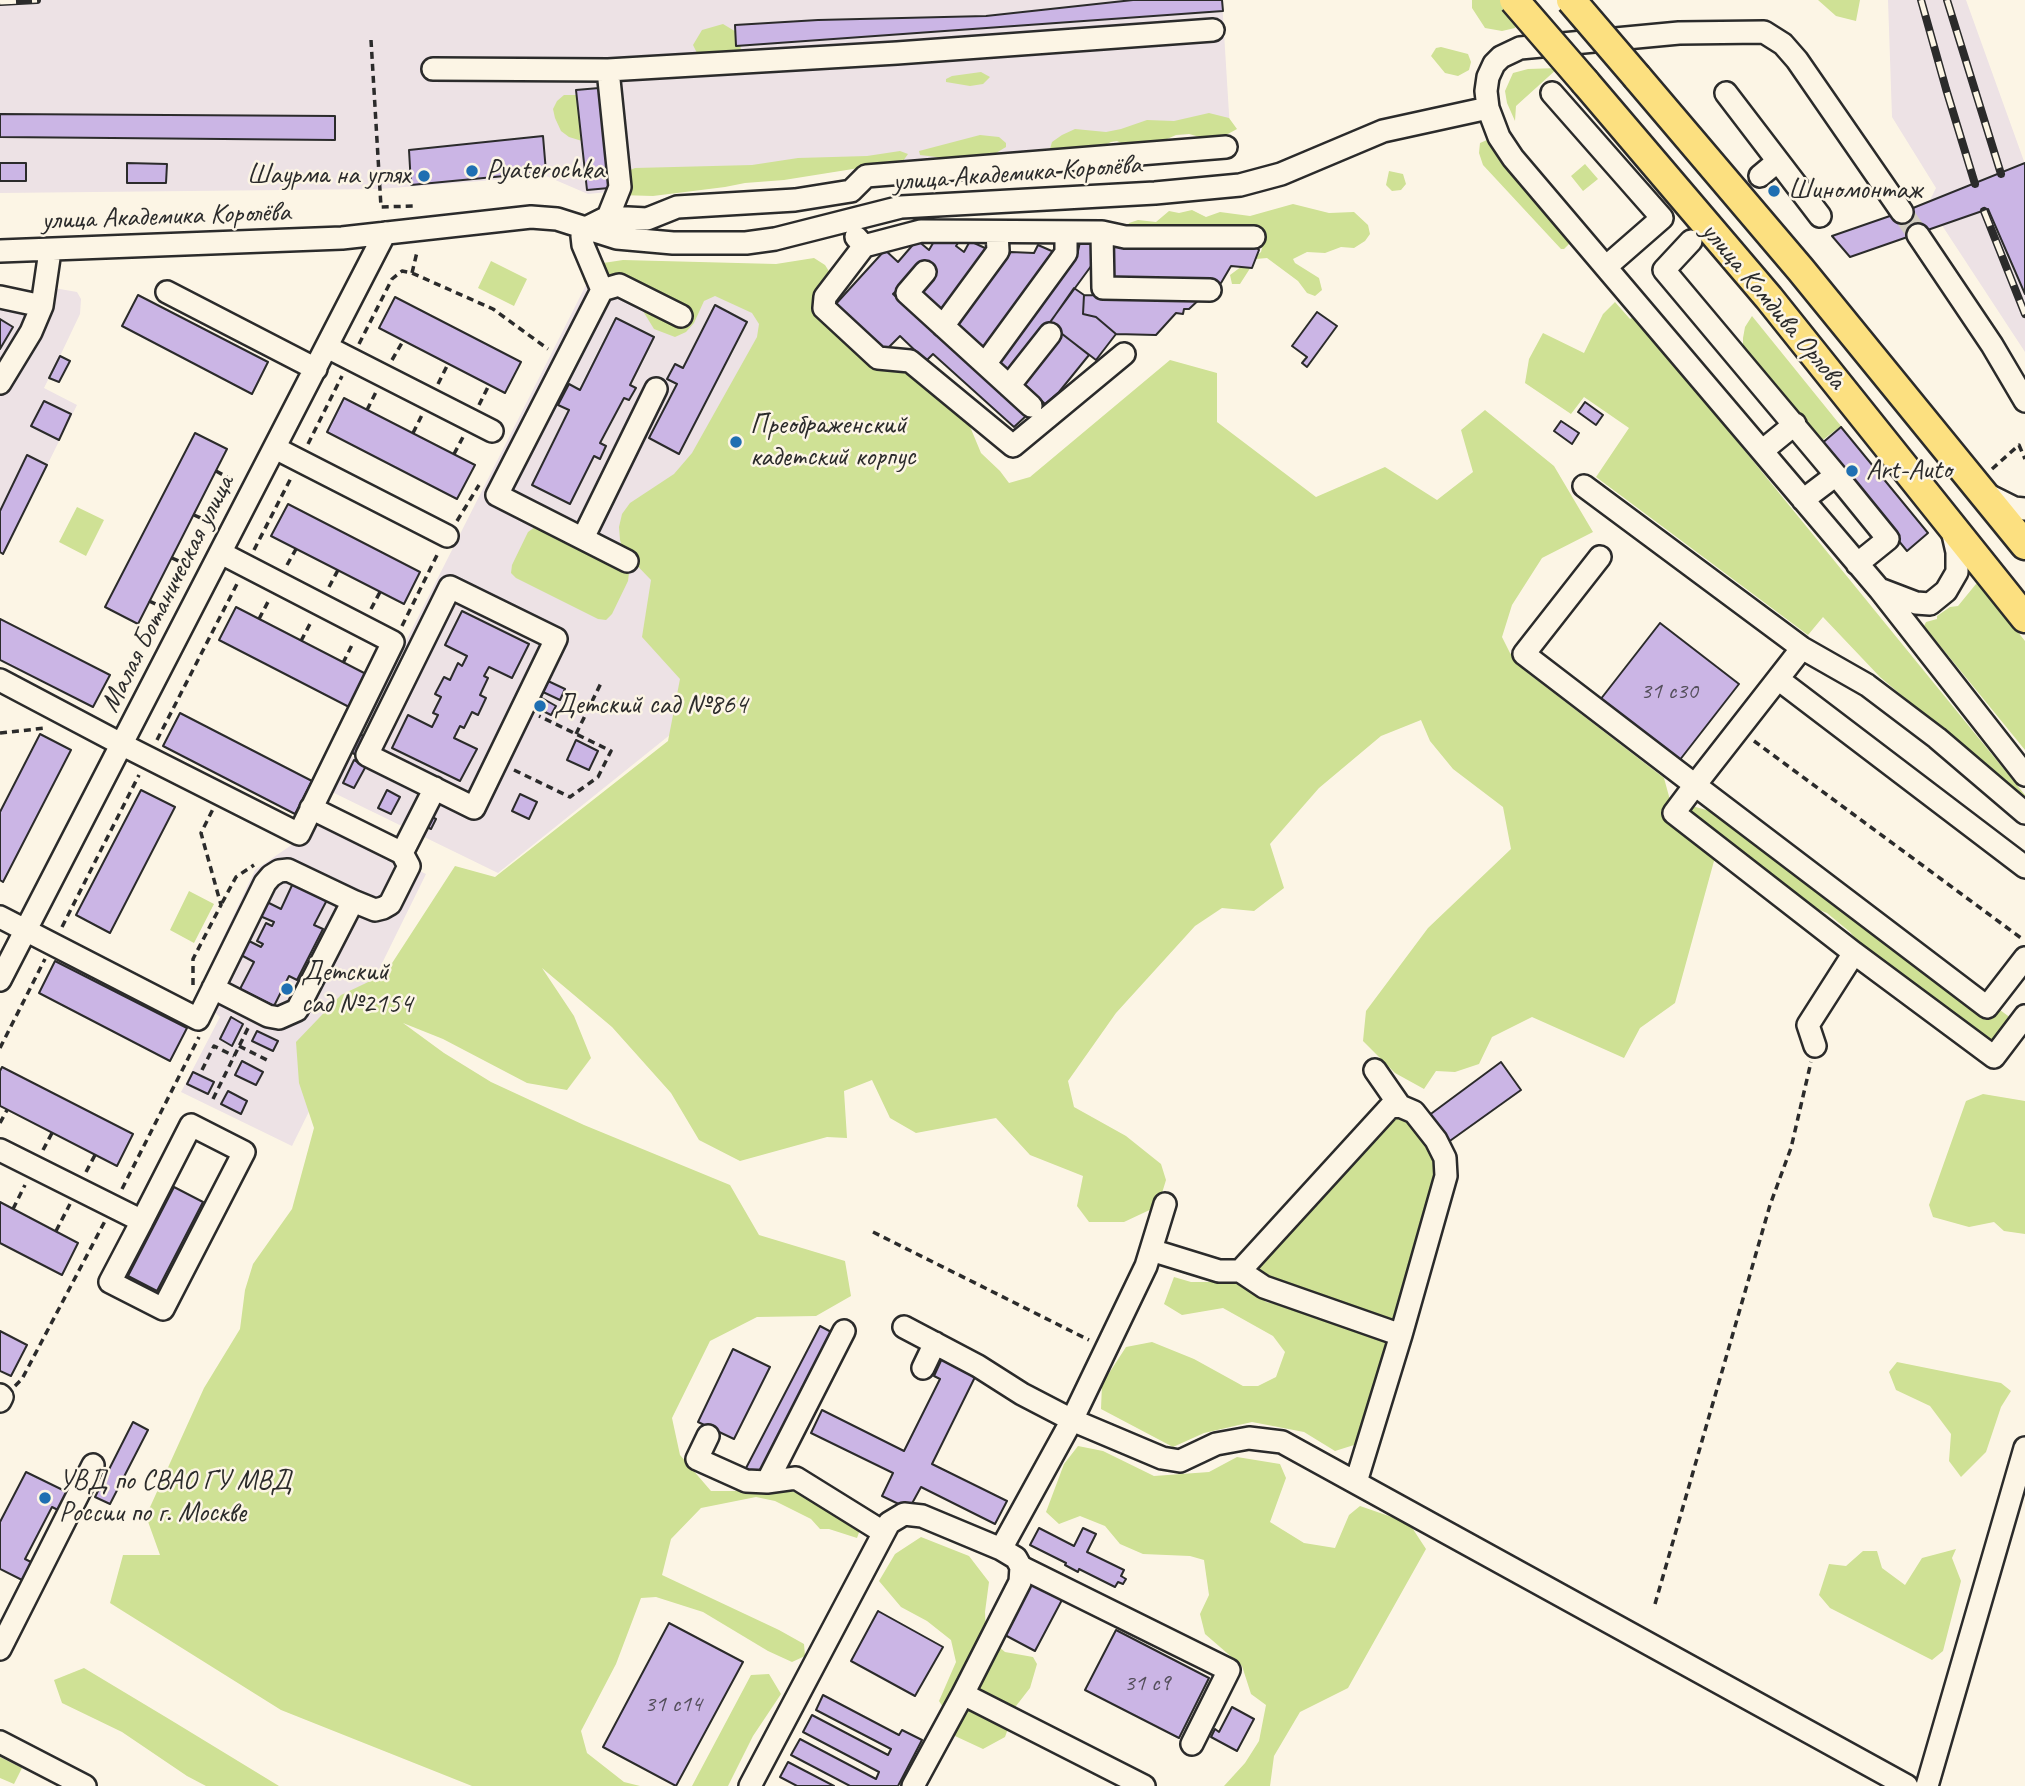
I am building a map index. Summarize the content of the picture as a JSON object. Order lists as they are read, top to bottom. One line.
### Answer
{"streets":{"main road":["улица Комдива Орлова"],"street":["улица Академика Королёва","Малая Ботаническая улица"]},"crossings":[["улица Академика Королёва","Малая Ботаническая улица"]],"places":["Pyaterochka","Шаурма на углях","Шиномонтаж","Преображенский кадетский корпус","Art-Auto","Детский сад №864","Детский сад №2154","УВД по СВАО ГУ МВД России по г. Москве"],"house_numbers":["31 с30","31 с9","31 с14"]}
